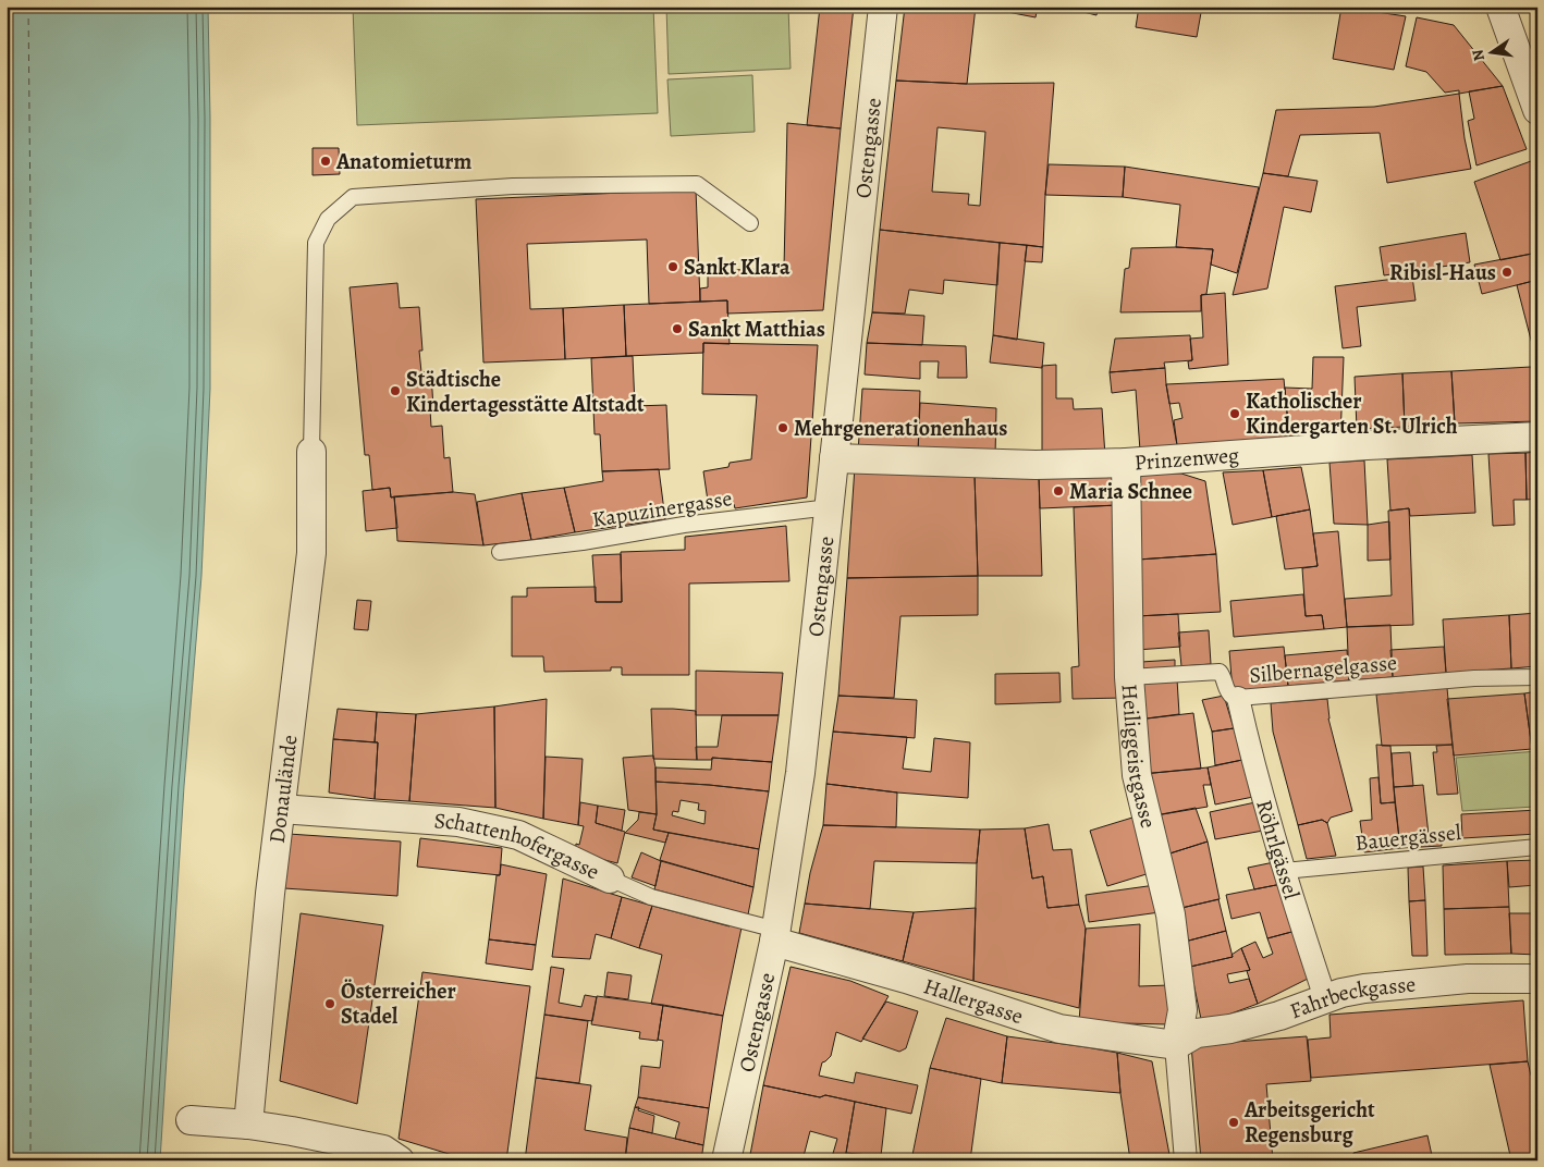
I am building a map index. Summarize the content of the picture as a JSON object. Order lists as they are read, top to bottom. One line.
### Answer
{"streets":{"street":["Ostengasse","Prinzenweg","Heiliggeistgasse","Donaulände","Schattenhofergasse","Röhrlgässel","Fahrbeckgasse","Hallergasse"],"lane":["Kapuzinergasse","Silbernagelgasse","Bauergässel"]},"crossings":[["Ostengasse","Prinzenweg"],["Ostengasse","Kapuzinergasse"],["Ostengasse","Schattenhofergasse"],["Ostengasse","Hallergasse"],["Prinzenweg","Heiliggeistgasse"],["Silbernagelgasse","Heiliggeistgasse"],["Silbernagelgasse","Röhrlgässel"],["Heiliggeistgasse","Fahrbeckgasse"],["Heiliggeistgasse","Hallergasse"],["Donaulände","Schattenhofergasse"],["Bauergässel","Röhrlgässel"],["Schattenhofergasse","Hallergasse"],["Röhrlgässel","Fahrbeckgasse"],["Fahrbeckgasse","Hallergasse"]],"places":["Anatomieturm","Sankt Klara","Ribisl-Haus","Sankt Matthias","Städtische Kindertagesstätte Altstadt","Katholischer Kindergarten St. Ulrich","Mehrgenerationenhaus","Maria Schnee","Österreicher Stadel","Arbeitsgericht Regensburg"],"north":"left"}
